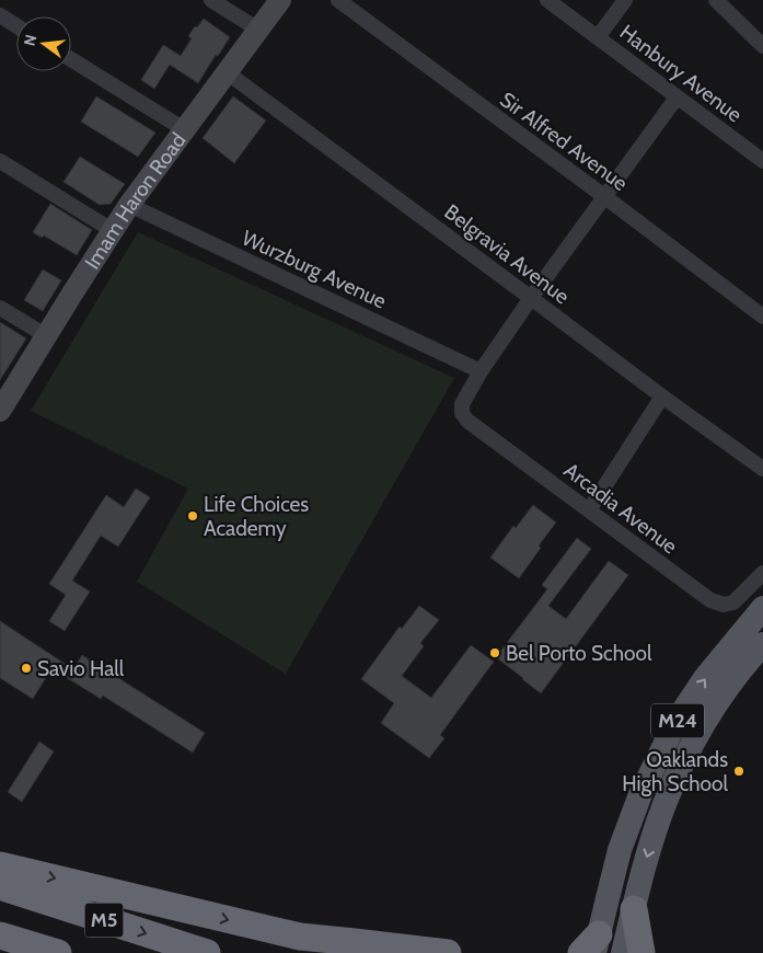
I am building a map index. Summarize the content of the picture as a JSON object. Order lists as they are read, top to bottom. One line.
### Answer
{"streets":{"highway":["M5"],"main road":["M24"],"street":["Hanbury Avenue","Sir Alfred Avenue","Imam Haron Road","Belgravia Avenue","Wurzburg Avenue","Arcadia Avenue"]},"crossings":[["Imam Haron Road","Belgravia Avenue"],["Imam Haron Road","Wurzburg Avenue"],["Wurzburg Avenue","Arcadia Avenue"]],"places":["Life Choices Academy","Bel Porto School","Savio Hall","Oaklands High School"],"north":"left"}
